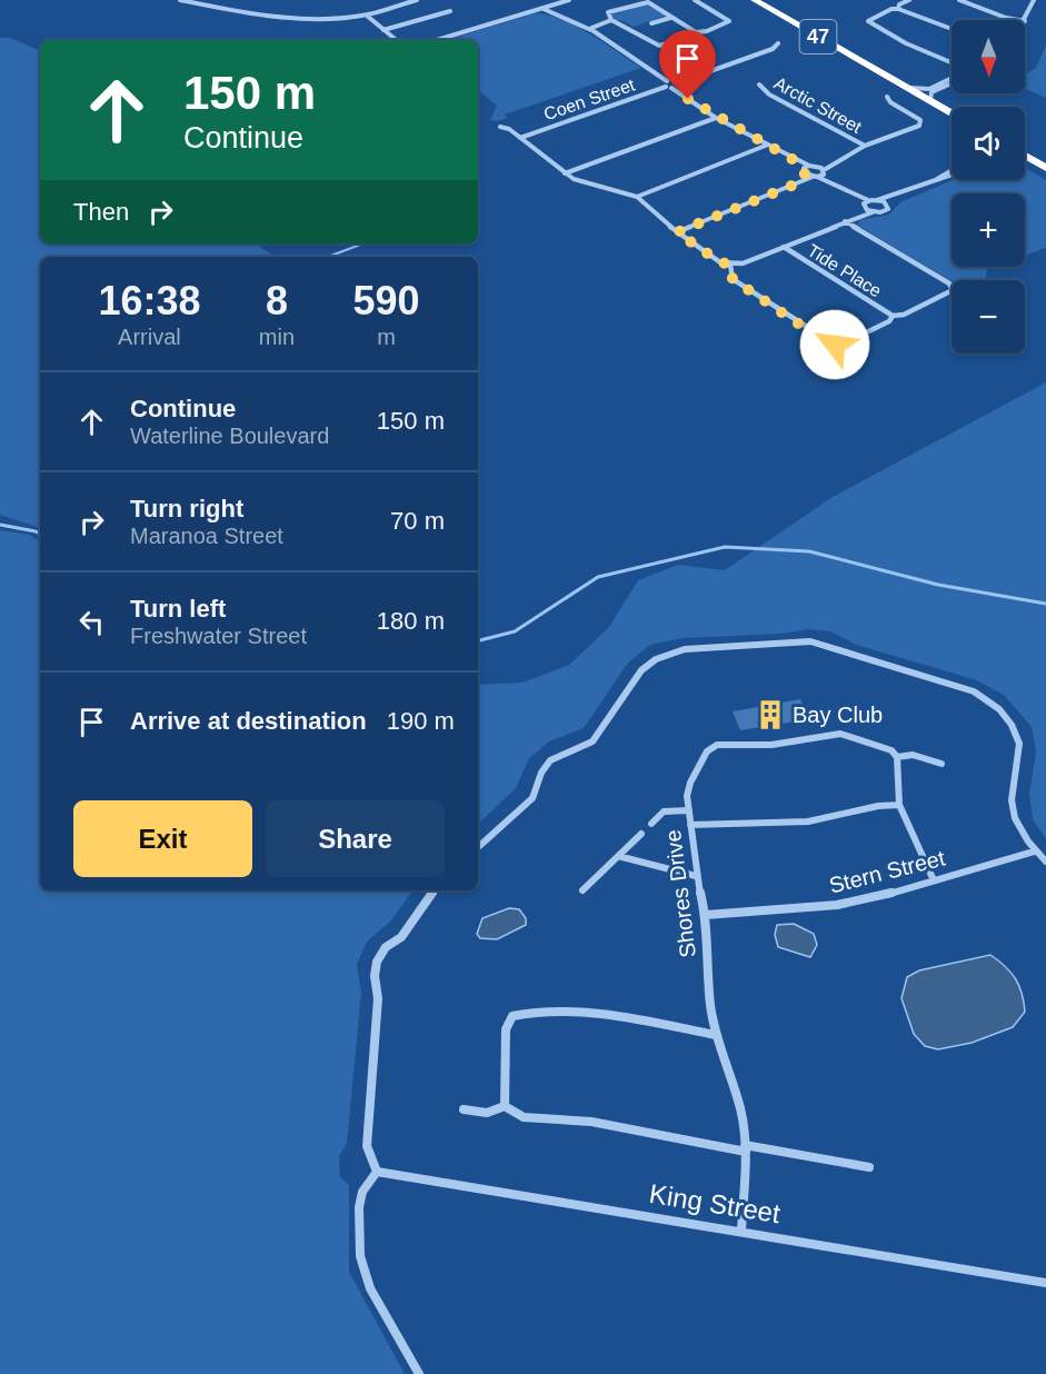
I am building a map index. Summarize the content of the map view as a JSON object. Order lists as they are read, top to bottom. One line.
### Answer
{"streets":{"highway":["47"],"street":["Coen Street","Arctic Street","Tide Place","Stern Street","Shores Drive","King Street"]},"crossings":[["Stern Street","Shores Drive"],["Shores Drive","King Street"]],"places":{"building":["Bay Club"]},"north":"bottom","page":{"map_buttons":["+","−"],"turn":["150 m","Continue"],"then":"Then","eta":["16:38","Arrival","8","min","590","m"],"list":[{"name":"Continue","note":"Waterline Boulevard","value":"150 m"},{"name":"Turn right","note":"Maranoa Street","value":"70 m"},{"name":"Turn left","note":"Freshwater Street","value":"180 m"},{"name":"Arrive at destination","value":"190 m"}],"buttons":["Exit","Share"]}}
